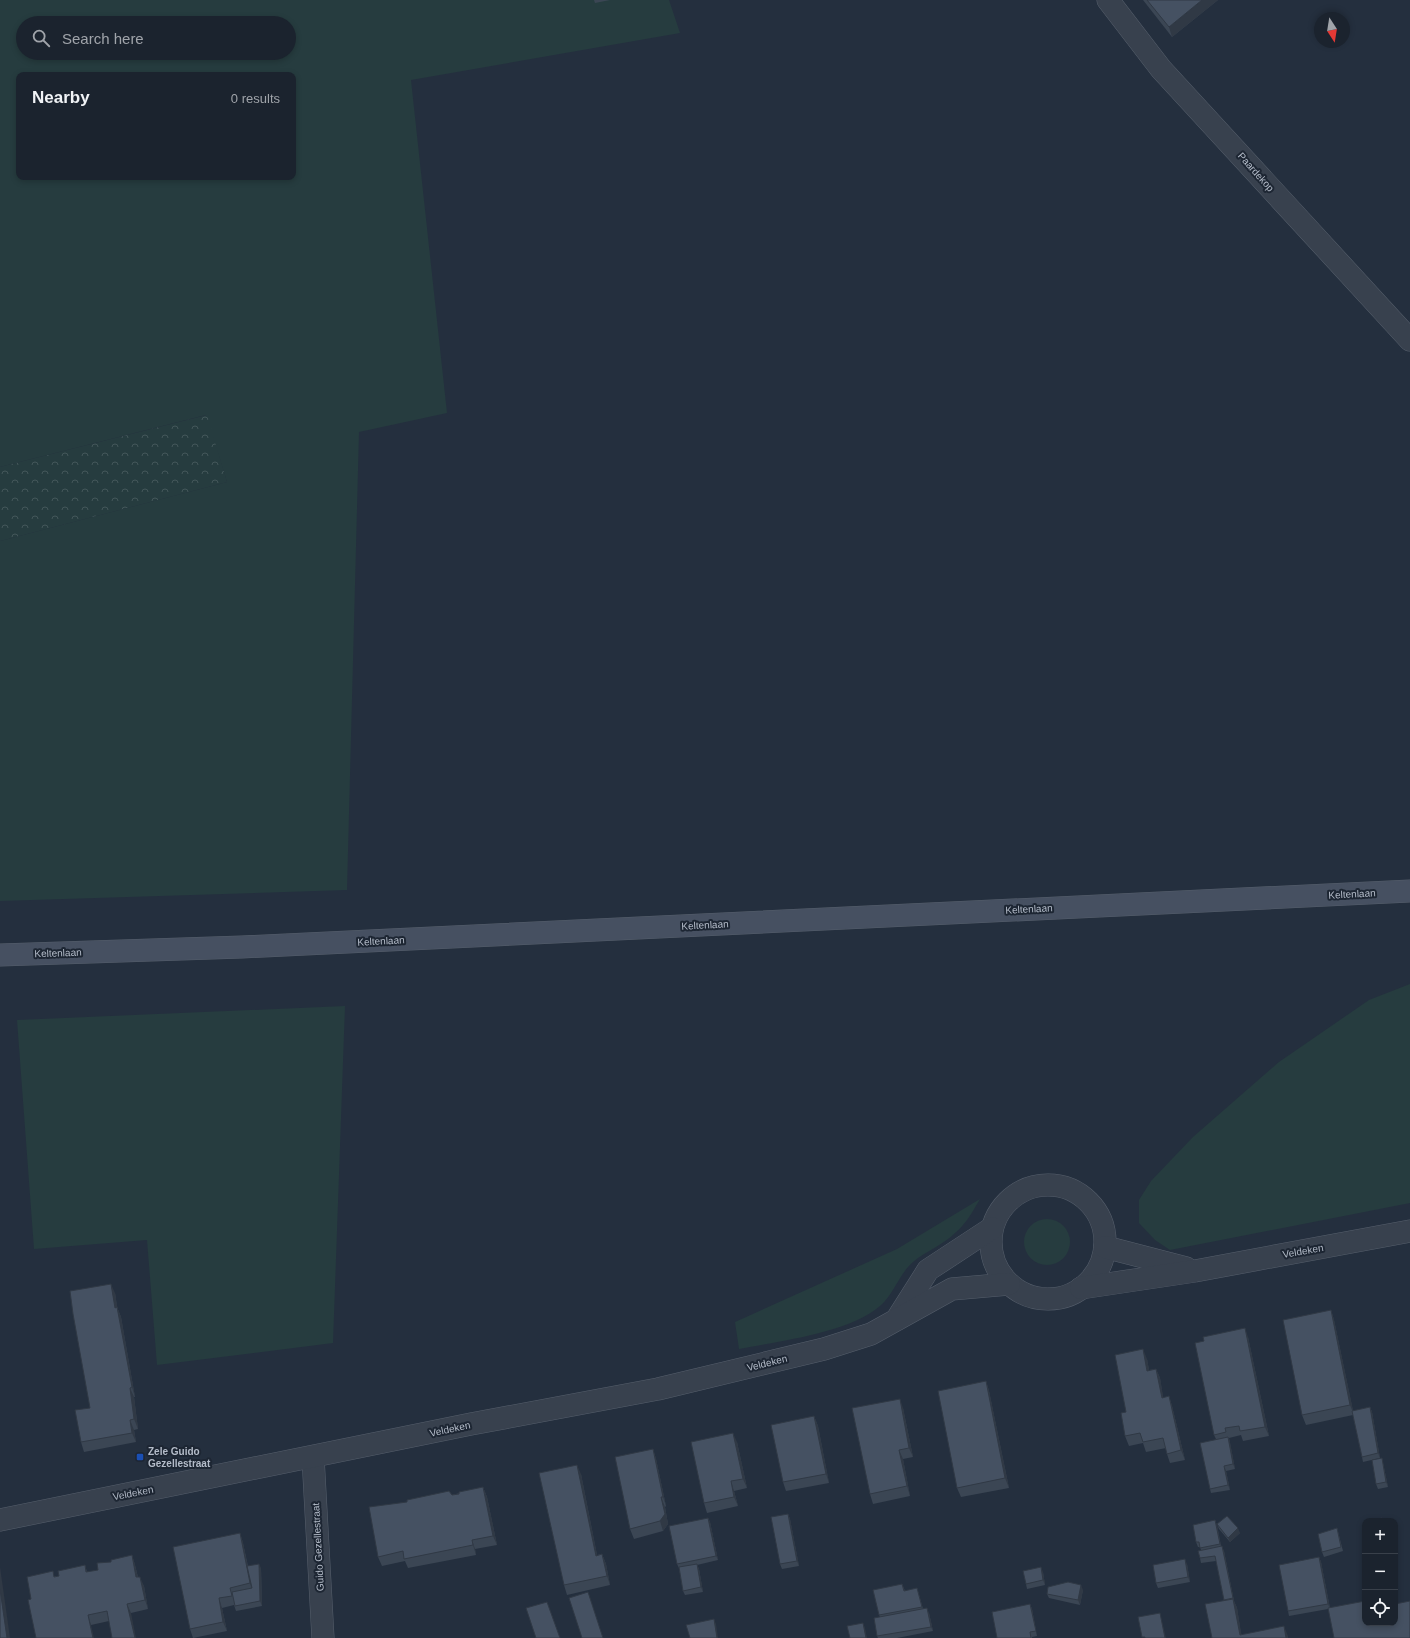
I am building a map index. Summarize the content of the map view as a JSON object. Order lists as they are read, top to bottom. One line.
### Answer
{"streets":{"main road":["Keltenlaan"],"street":["Paardekop","Veldeken","Guido Gezellestraat"]},"crossings":[["Veldeken","Guido Gezellestraat"]],"places":{"transit":["Zele Guido Gezellestraat"]},"north":"bottom","page":{"search":"Search here","heading":["Nearby","0 results"],"map_buttons":["+","−"]}}
